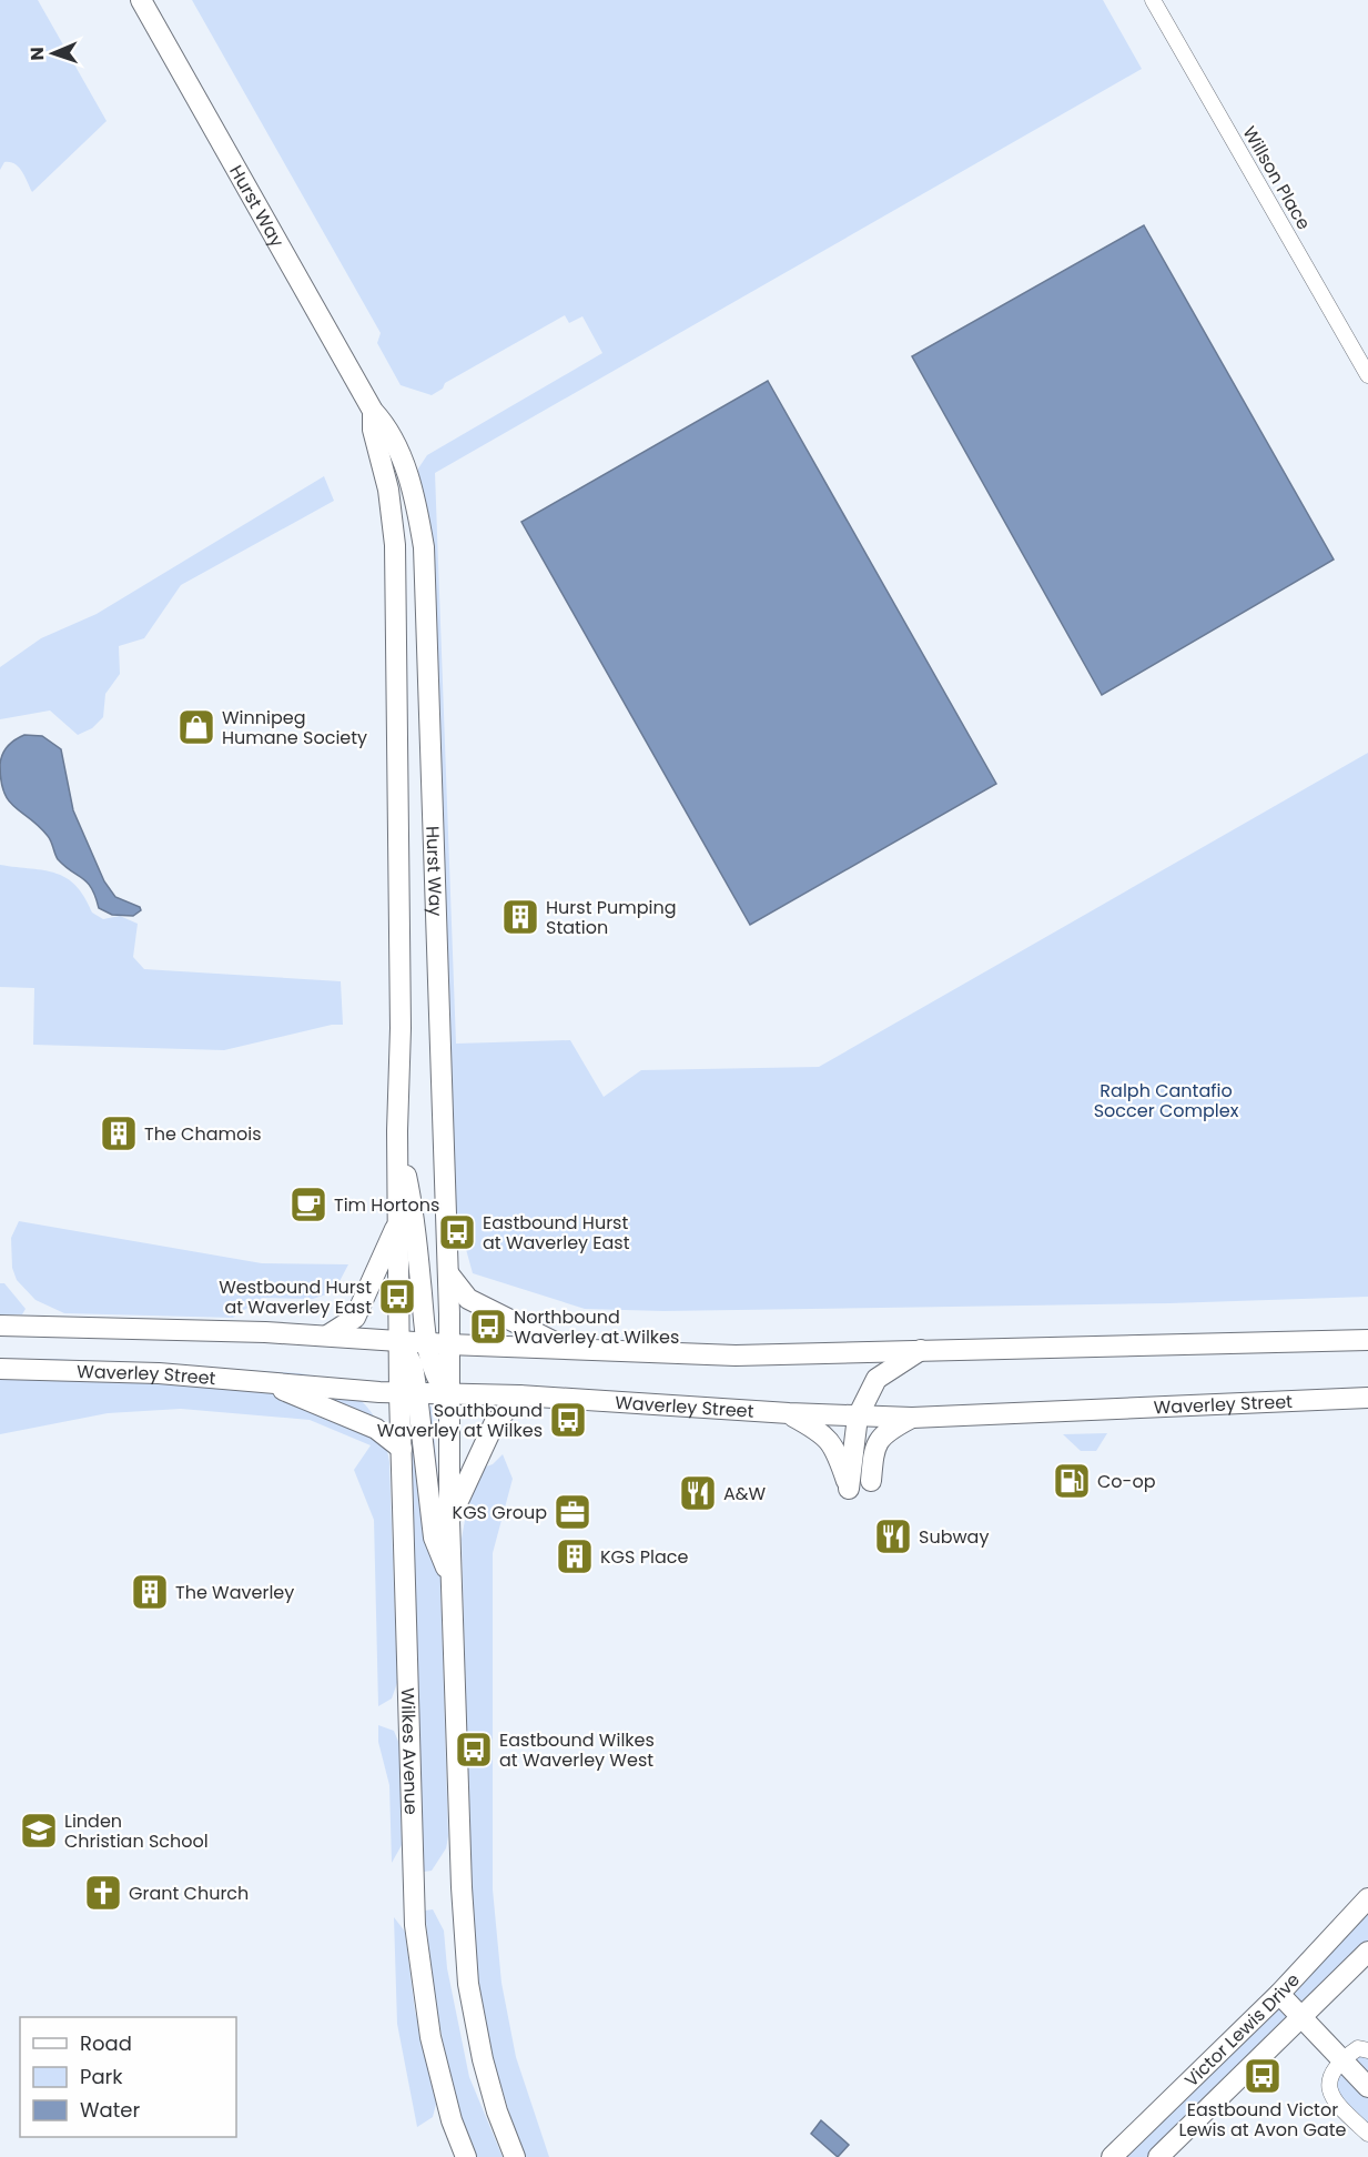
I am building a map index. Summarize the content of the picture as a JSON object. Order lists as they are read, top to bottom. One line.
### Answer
{"streets":{"main road":["Hurst Way","Waverley Street","Wilkes Avenue","Victor Lewis Drive"],"street":["Willson Place"]},"crossings":[["Hurst Way","Wilkes Avenue"],["Waverley Street","Wilkes Avenue"]],"parks":["Ralph Cantafio Soccer Complex"],"places":{"shop":["Winnipeg Humane Society"],"building":["Hurst Pumping Station","The Chamois","KGS Place","The Waverley"],"cafe":["Tim Hortons"],"bus stop":["Eastbound Hurst at Waverley East","Westbound Hurst at Waverley East","Northbound Waverley at Wilkes","Southbound Waverley at Wilkes","Eastbound Wilkes at Waverley West","Eastbound Victor Lewis at Avon Gate"],"fuel station":["Co-op"],"restaurant":["A&W","Subway"],"office":["KGS Group"],"school or university":["Linden Christian School"],"church":["Grant Church"]},"legend":["Road","Park","Water"],"north":"left"}
